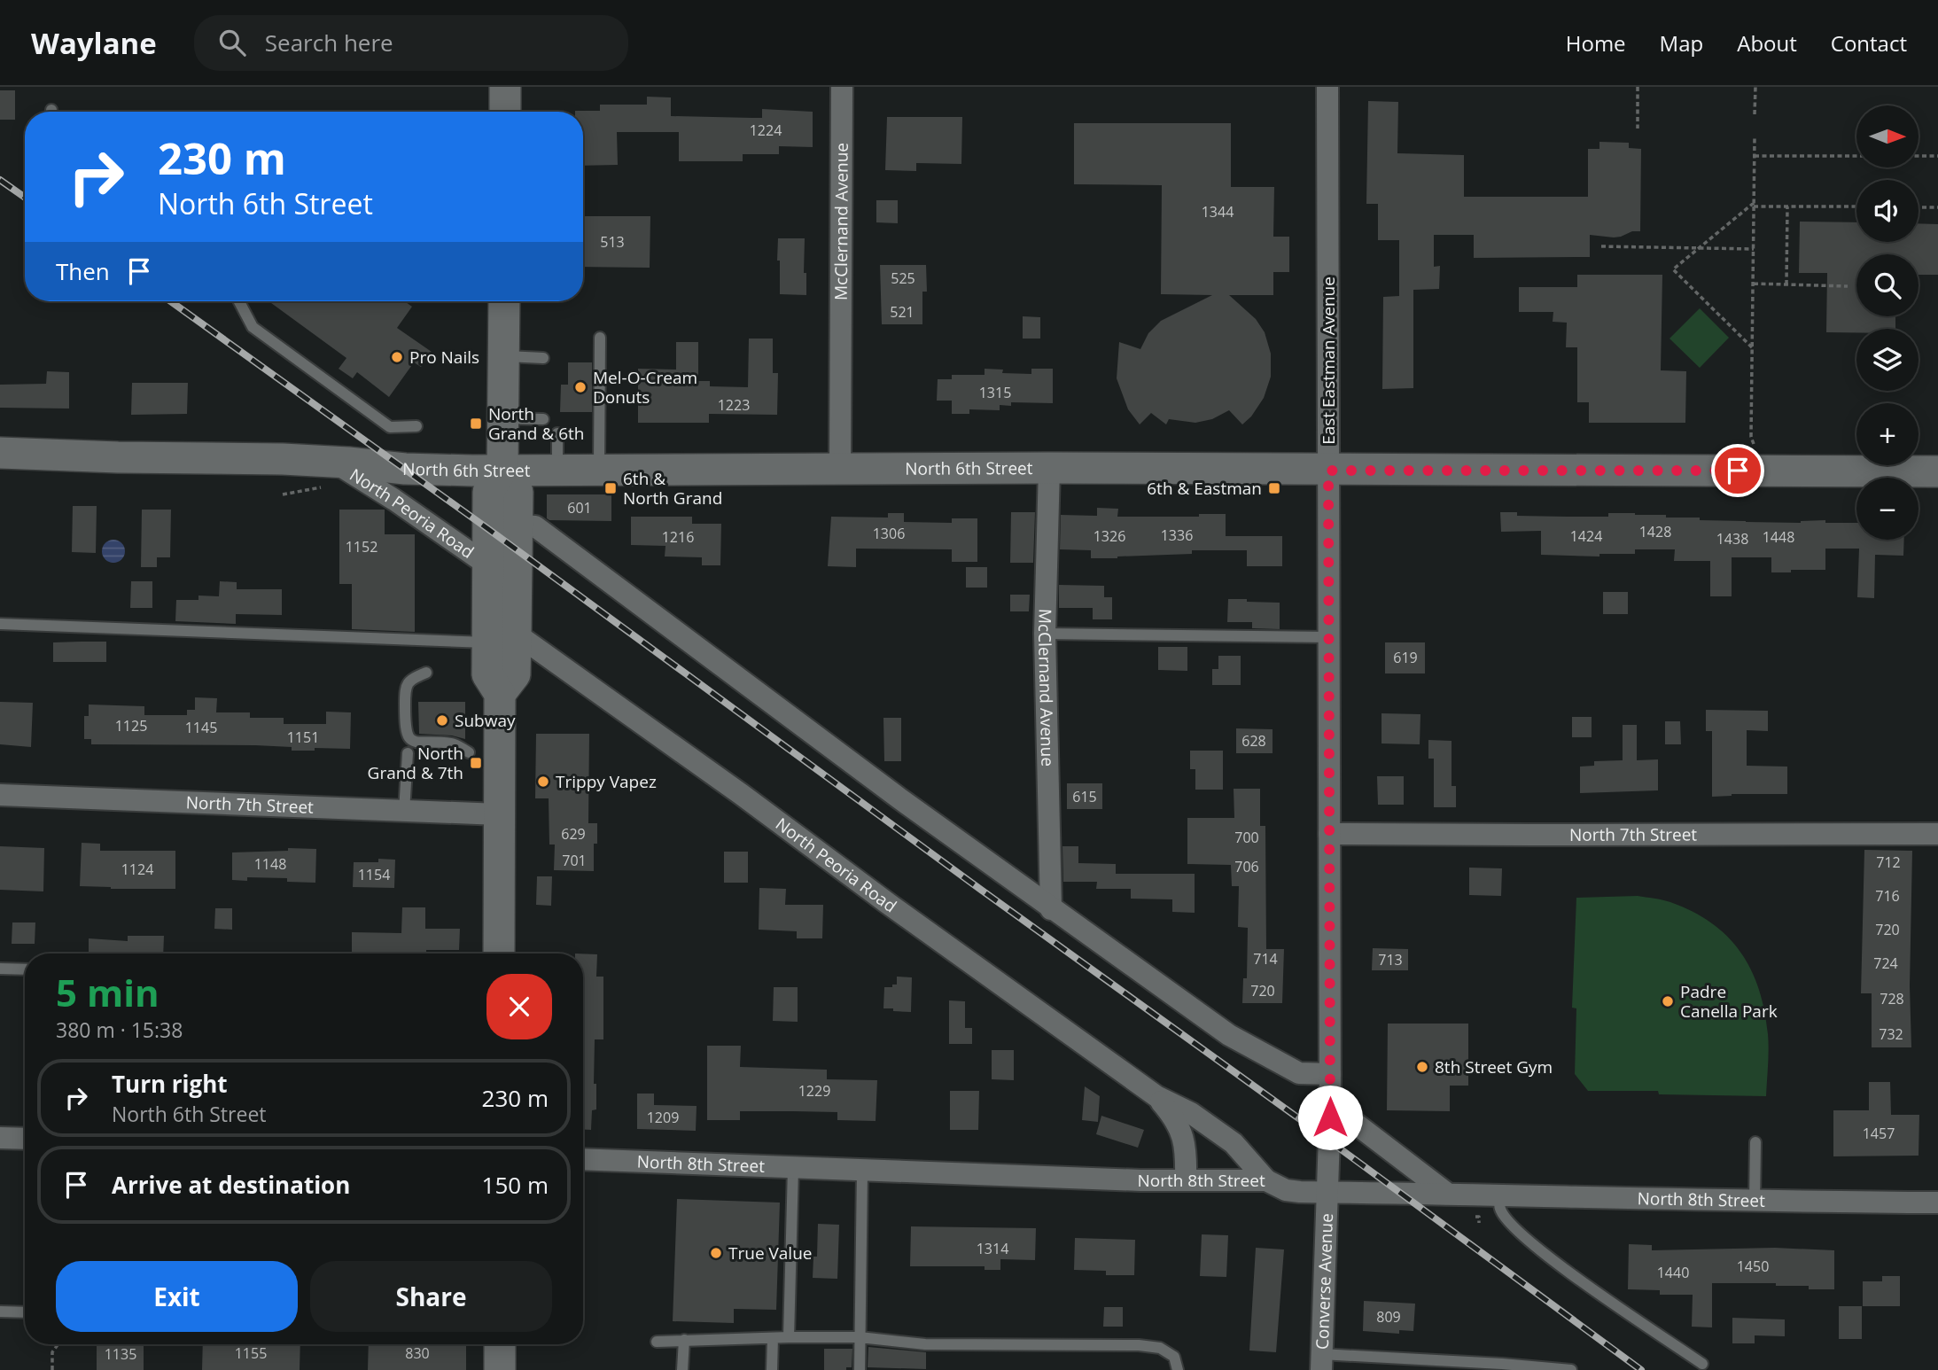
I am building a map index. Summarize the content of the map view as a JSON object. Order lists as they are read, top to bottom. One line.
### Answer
{"streets":{"main road":["North 6th Street"],"street":["McClernand Avenue","East Eastman Avenue","North Peoria Road","North 7th Street","North 8th Street","Converse Avenue"]},"crossings":[["McClernand Avenue","North 6th Street"],["East Eastman Avenue","North 6th Street"],["East Eastman Avenue","North 7th Street"],["East Eastman Avenue","North 8th Street"],["East Eastman Avenue","Converse Avenue"],["North 6th Street","North Peoria Road"],["North Peoria Road","North 8th Street"],["North 8th Street","Converse Avenue"]],"places":{"other":["Pro Nails","Mel-O-Cream Donuts","Subway","Trippy Vapez","Padre Canella Park","8th Street Gym","True Value"],"transit":["North Grand & 6th","6th & North Grand","6th & Eastman","North Grand & 7th"]},"house_numbers":["1224","1344","513","525","521","1315","1223","601","1428","1306","1336","1326","1424","1216","1448","1438","1152","619","1125","1145","1151","628","615","629","700","701","712","1148","706","1124","1154","716","720","714","713","724","720","728","732","1229","1209","1457","1314","1450","1440","809","1155","830","1135"],"north":"right","page":{"header":"Waylane","search":"Search here","nav":["Home","Map","About","Contact"],"map_buttons":["+","−"],"turn":["230 m","North 6th Street"],"then":"Then","heading":["5 min","380 m · 15:38"],"list":[{"name":"Turn right","note":"North 6th Street","value":"230 m"},{"name":"Arrive at destination","value":"150 m"}],"buttons":["Exit","Share"]}}
